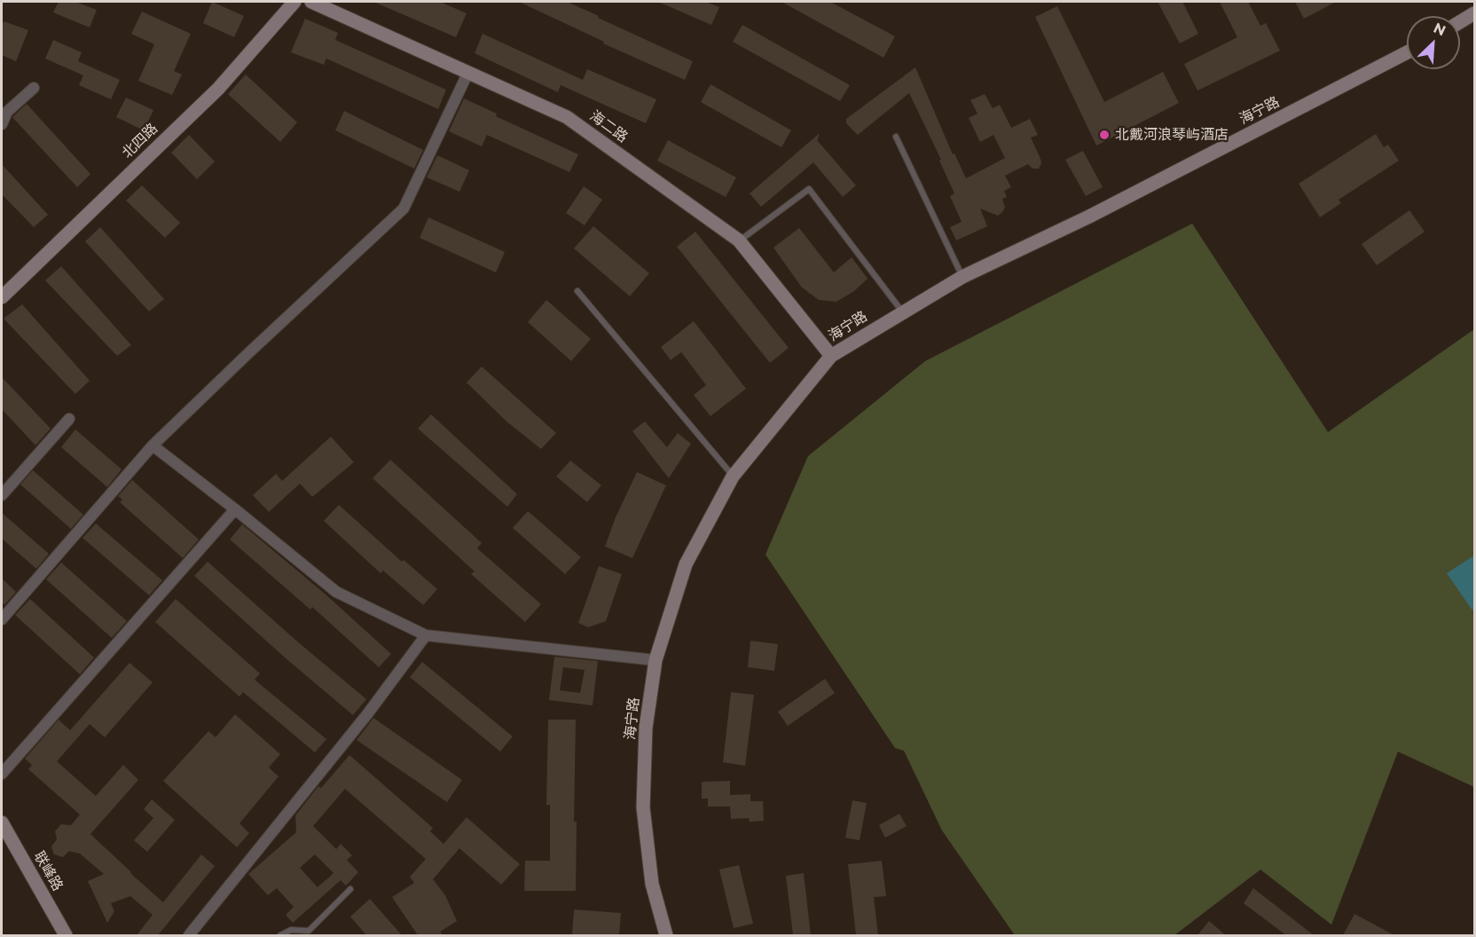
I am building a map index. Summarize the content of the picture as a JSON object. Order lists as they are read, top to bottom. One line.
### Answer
{"streets":{"main road":["海宁路","海二路","北四路","联峰路"]},"crossings":[["海宁路","海二路"]],"places":["北戴河浪琴屿酒店"],"north":"top right"}
